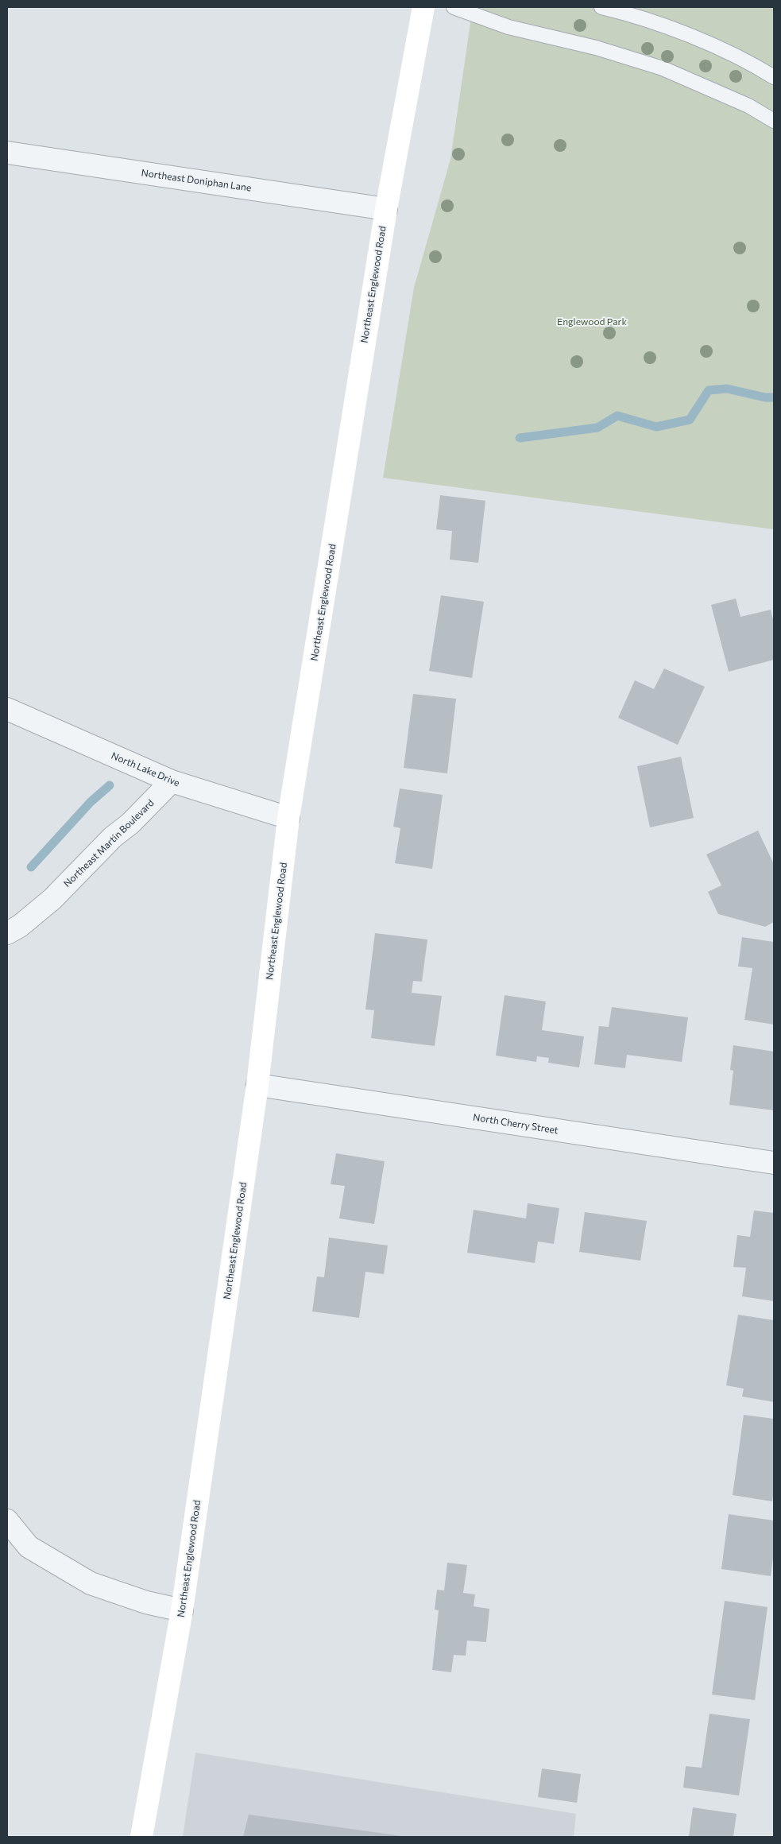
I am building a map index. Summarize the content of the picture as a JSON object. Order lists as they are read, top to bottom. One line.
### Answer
{"streets":{"main road":["Northeast Englewood Road"],"street":["Northeast Doniphan Lane","North Lake Drive","Northeast Martin Boulevard","North Cherry Street"]},"crossings":[["Northeast Doniphan Lane","Northeast Englewood Road"],["Northeast Englewood Road","North Lake Drive"],["Northeast Englewood Road","North Cherry Street"],["North Lake Drive","Northeast Martin Boulevard"]],"parks":["Englewood Park"]}
